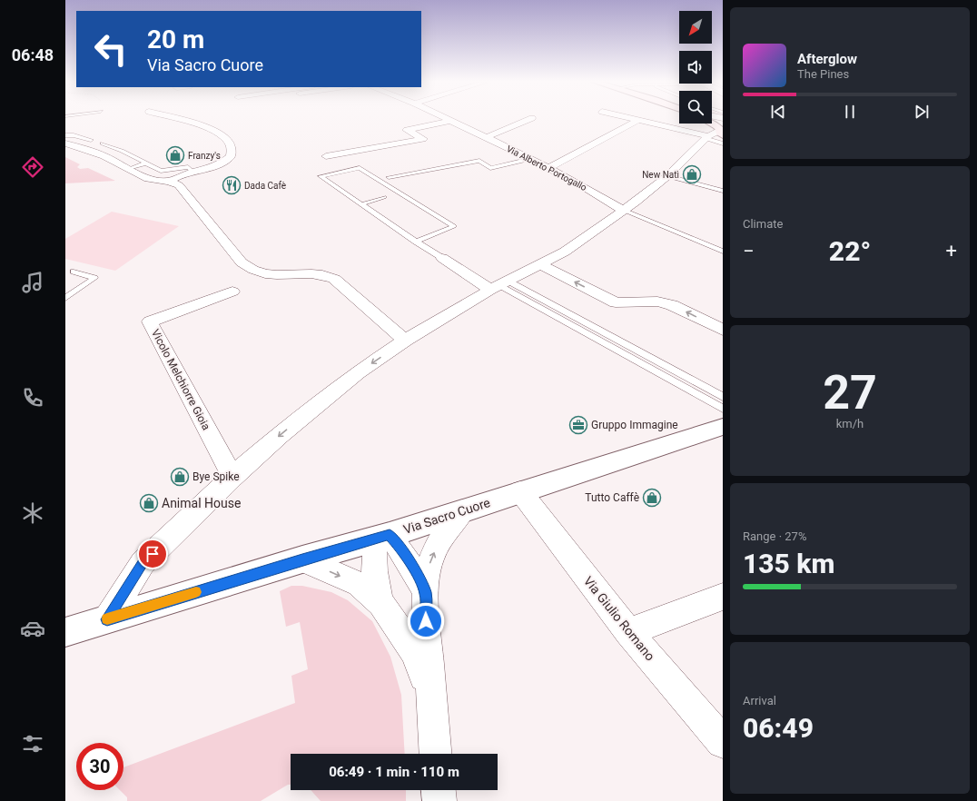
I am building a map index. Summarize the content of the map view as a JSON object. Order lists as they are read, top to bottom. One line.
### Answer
{"streets":{"street":["Via Alberto Portogallo","Vicolo Melchiorre Gioia","Via Sacro Cuore","Via Giulio Romano"]},"crossings":[["Via Sacro Cuore","Via Giulio Romano"]],"places":{"shop":["Franzy's","New Natì","Bye Spike","Tutto Caffè","Animal House"],"restaurant":["Dada Cafè"],"office":["Gruppo Immagine"]},"north":"bottom left","page":{"tabs":"06:48","turn":["20 m","Via Sacro Cuore"],"song":["Afterglow","The Pines"],"tile":["Climate",["27","km/h"],["Range · 27%","135 km"],["Arrival","06:49"]],"heat":["−","22°","+"],"limit":"30","trip":"06:49 · 1 min · 110 m"}}
